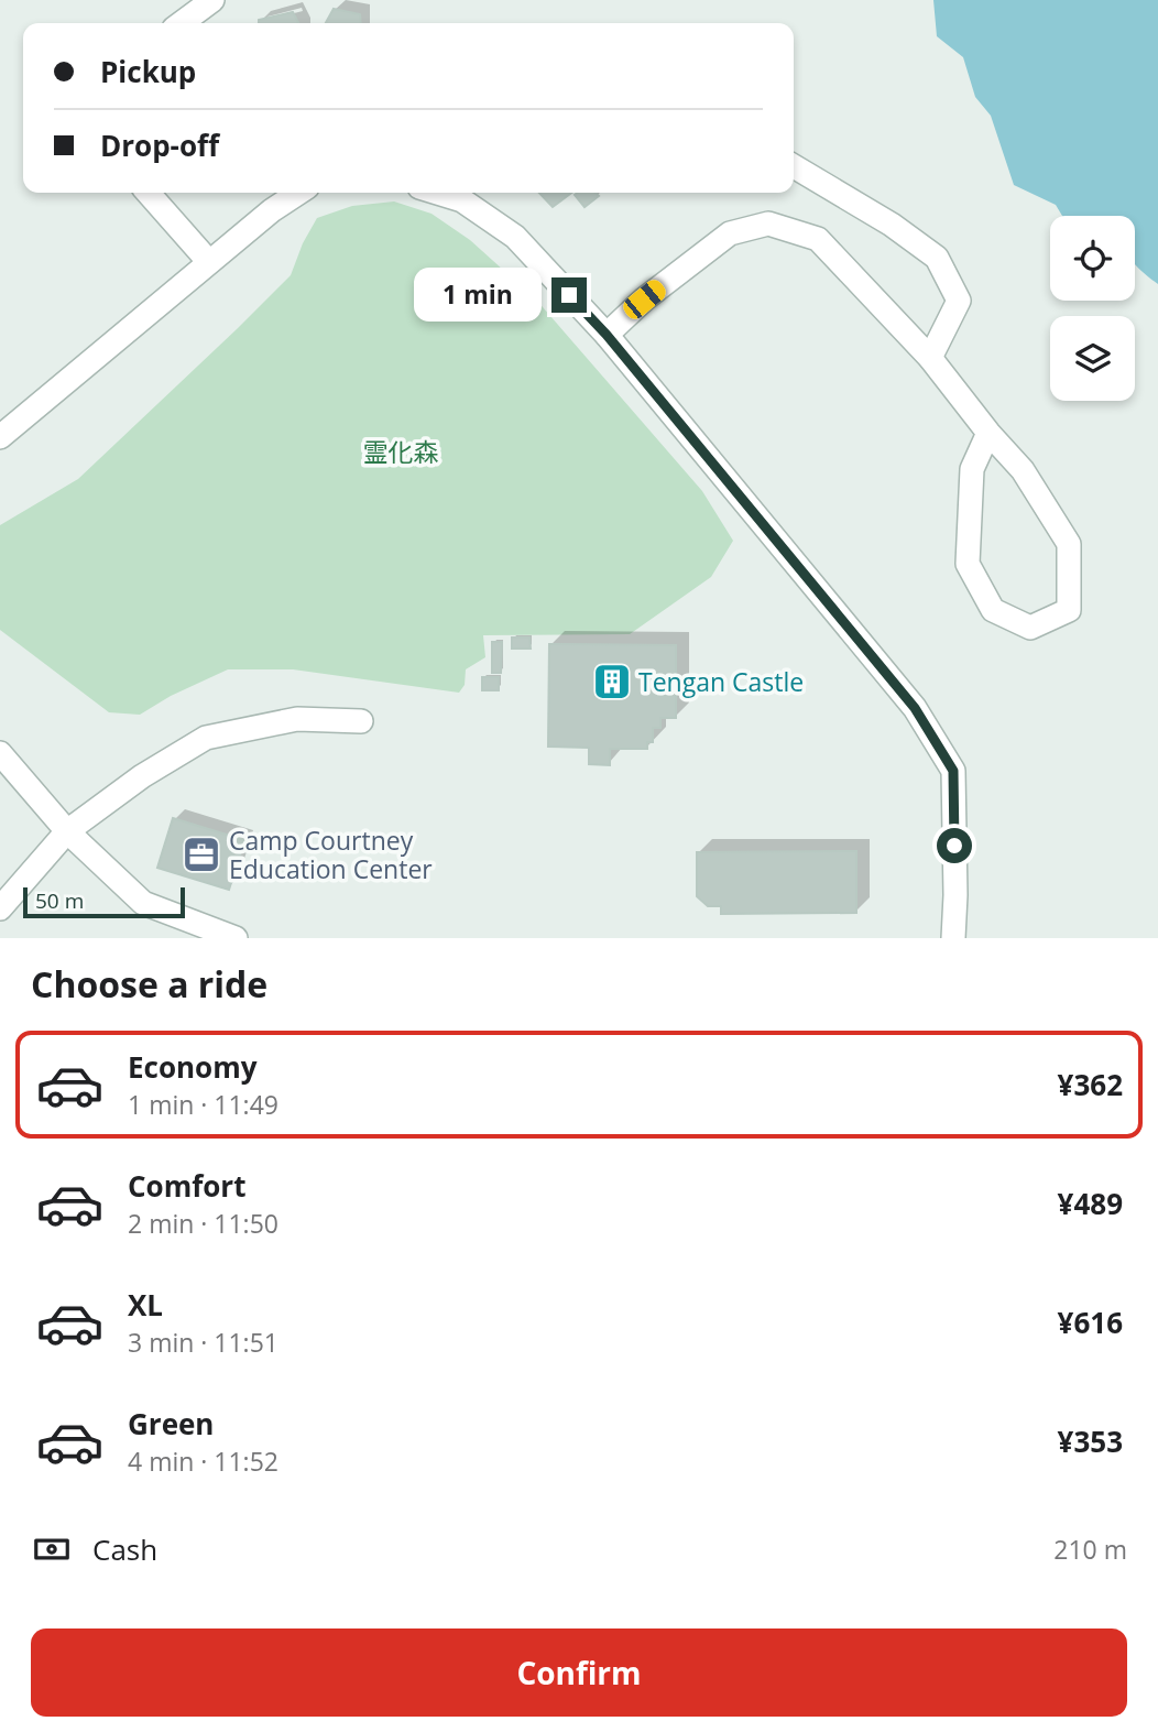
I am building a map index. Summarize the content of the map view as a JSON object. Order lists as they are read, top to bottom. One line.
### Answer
{"parks":["霊化森"],"places":{"building":["Tengan Castle"],"office":["Camp Courtney Education Center"]},"scale_bar":"50 m","page":{"banner":["Pickup","Drop-off"],"bubble":"1 min","scale":"50 m","heading":"Choose a ride","list":[{"name":"Economy","note":"1 min · 11:49","value":"¥362"},{"name":"Comfort","note":"2 min · 11:50","value":"¥489"},{"name":"XL","note":"3 min · 11:51","value":"¥616"},{"name":"Green","note":"4 min · 11:52","value":"¥353"}],"pay":["Cash","210 m"],"buttons":"Confirm"}}
